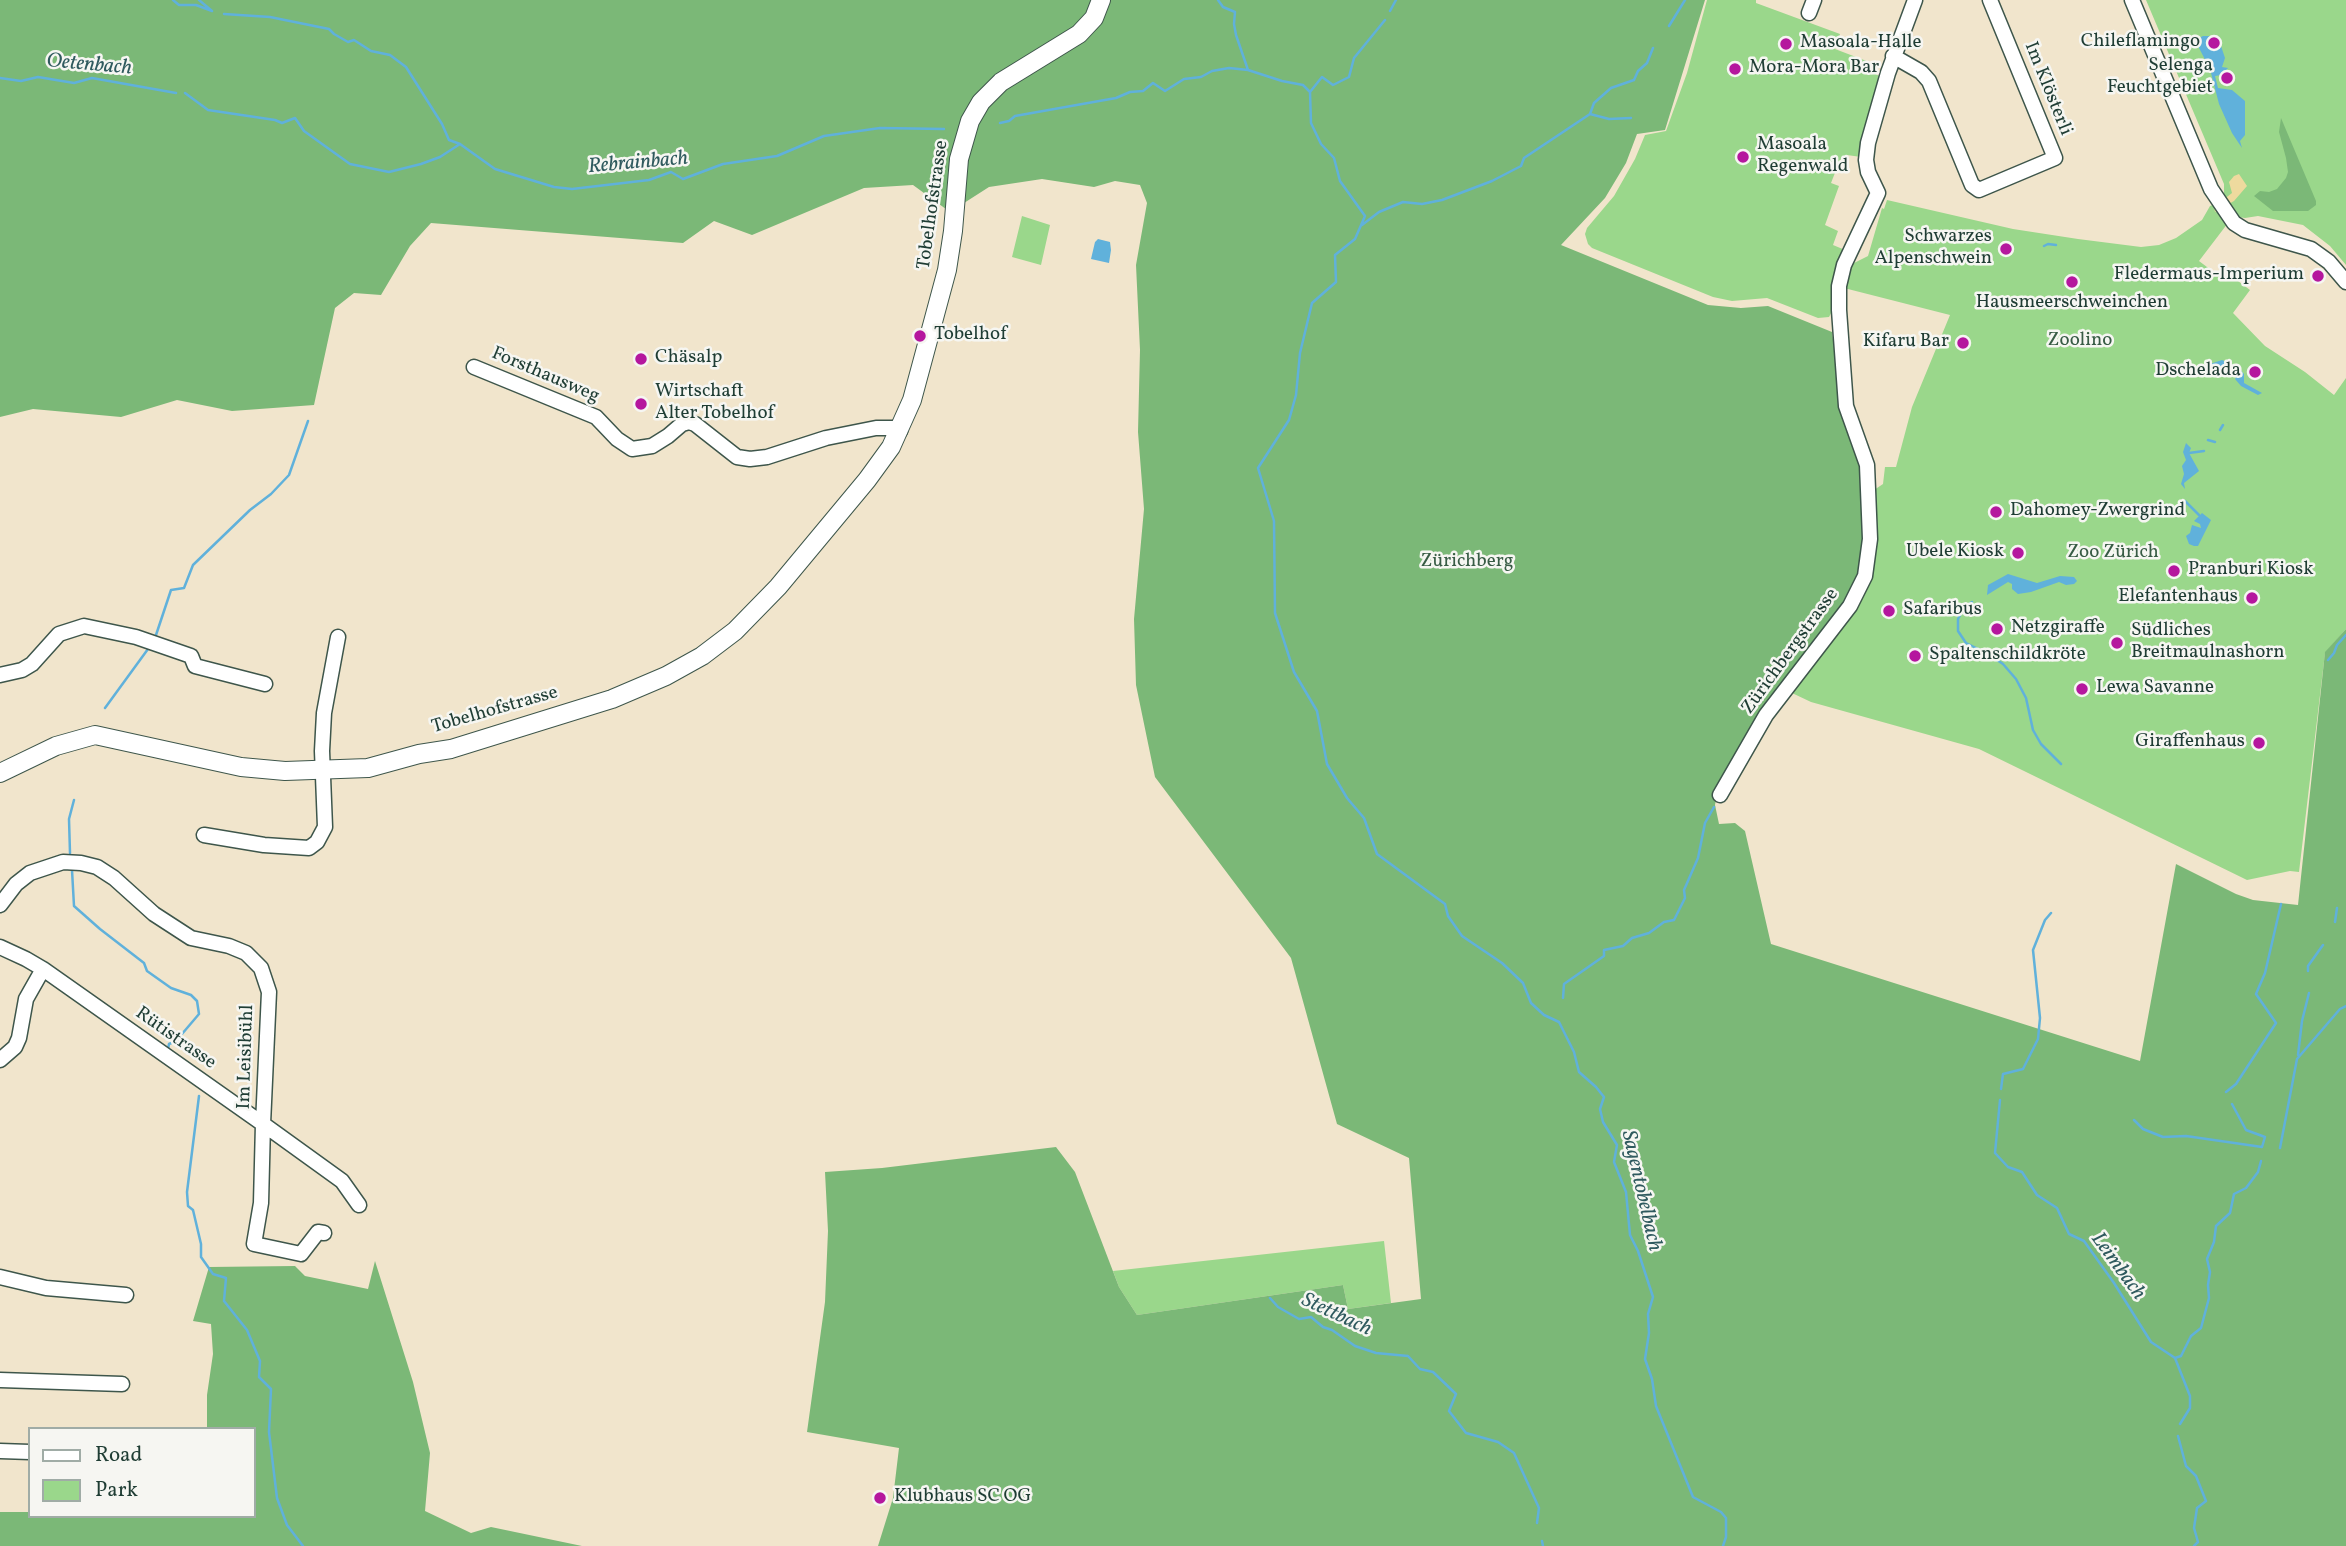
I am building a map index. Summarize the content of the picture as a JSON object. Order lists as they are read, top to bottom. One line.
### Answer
{"streets":{"main road":["Tobelhofstrasse"],"street":["Im Klösterli","Forsthausweg","Zürichbergstrasse","Rütistrasse","Im Leisibühl"]},"crossings":[["Im Klösterli","Zürichbergstrasse"],["Tobelhofstrasse","Forsthausweg"],["Rütistrasse","Im Leisibühl"]],"water":["Oetenbach","Rebrainbach","Sagentobelbach","Leimbach","Stettbach"],"parks":["Zoolino","Zoo Zürich","Zürichberg"],"places":["Chileflamingo","Masoala-Halle","Mora-Mora Bar","Selenga Feuchtgebiet","Masoala Regenwald","Schwarzes Alpenschwein","Fledermaus-Imperium","Hausmeerschweinchen","Tobelhof","Kifaru Bar","Chäsalp","Dschelada","Wirtschaft Alter Tobelhof","Dahomey-Zwergrind","Ubele Kiosk","Pranburi Kiosk","Elefantenhaus","Safaribus","Netzgiraffe","Südliches Breitmaulnashorn","Spaltenschildkröte","Lewa Savanne","Giraffenhaus","Klubhaus SC OG"],"legend":["Road","Park"]}
